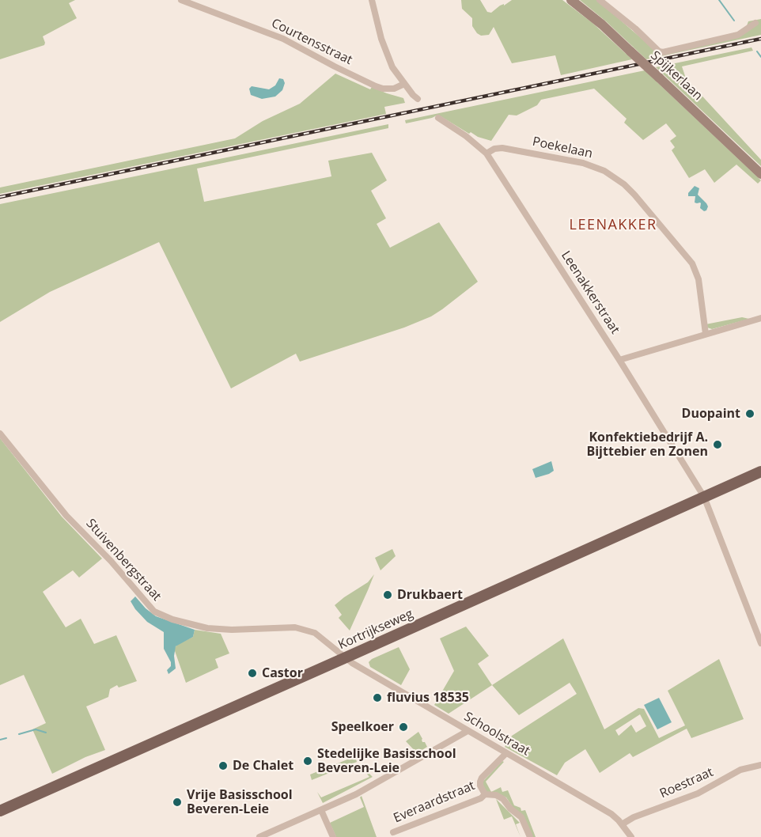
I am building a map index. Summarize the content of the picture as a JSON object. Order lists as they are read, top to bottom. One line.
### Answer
{"streets":{"main road":["Kortrijkseweg"],"street":["Courtensstraat","Spijkerlaan","Poekelaan","Leenakkerstraat","Stuivenbergstraat","Schoolstraat","Roestraat","Everaardstraat"]},"crossings":[["Poekelaan","Leenakkerstraat"],["Leenakkerstraat","Kortrijkseweg"],["Stuivenbergstraat","Kortrijkseweg"],["Stuivenbergstraat","Schoolstraat"],["Kortrijkseweg","Schoolstraat"],["Schoolstraat","Roestraat"]],"districts":["LEENAKKER"],"places":["Duopaint","Konfektiebedrijf A. Bijttebier en Zonen","Drukbaert","Castor","fluvius 18535","Speelkoer","Stedelijke Basisschool Beveren-Leie","De Chalet","Vrije Basisschool Beveren-Leie"]}
